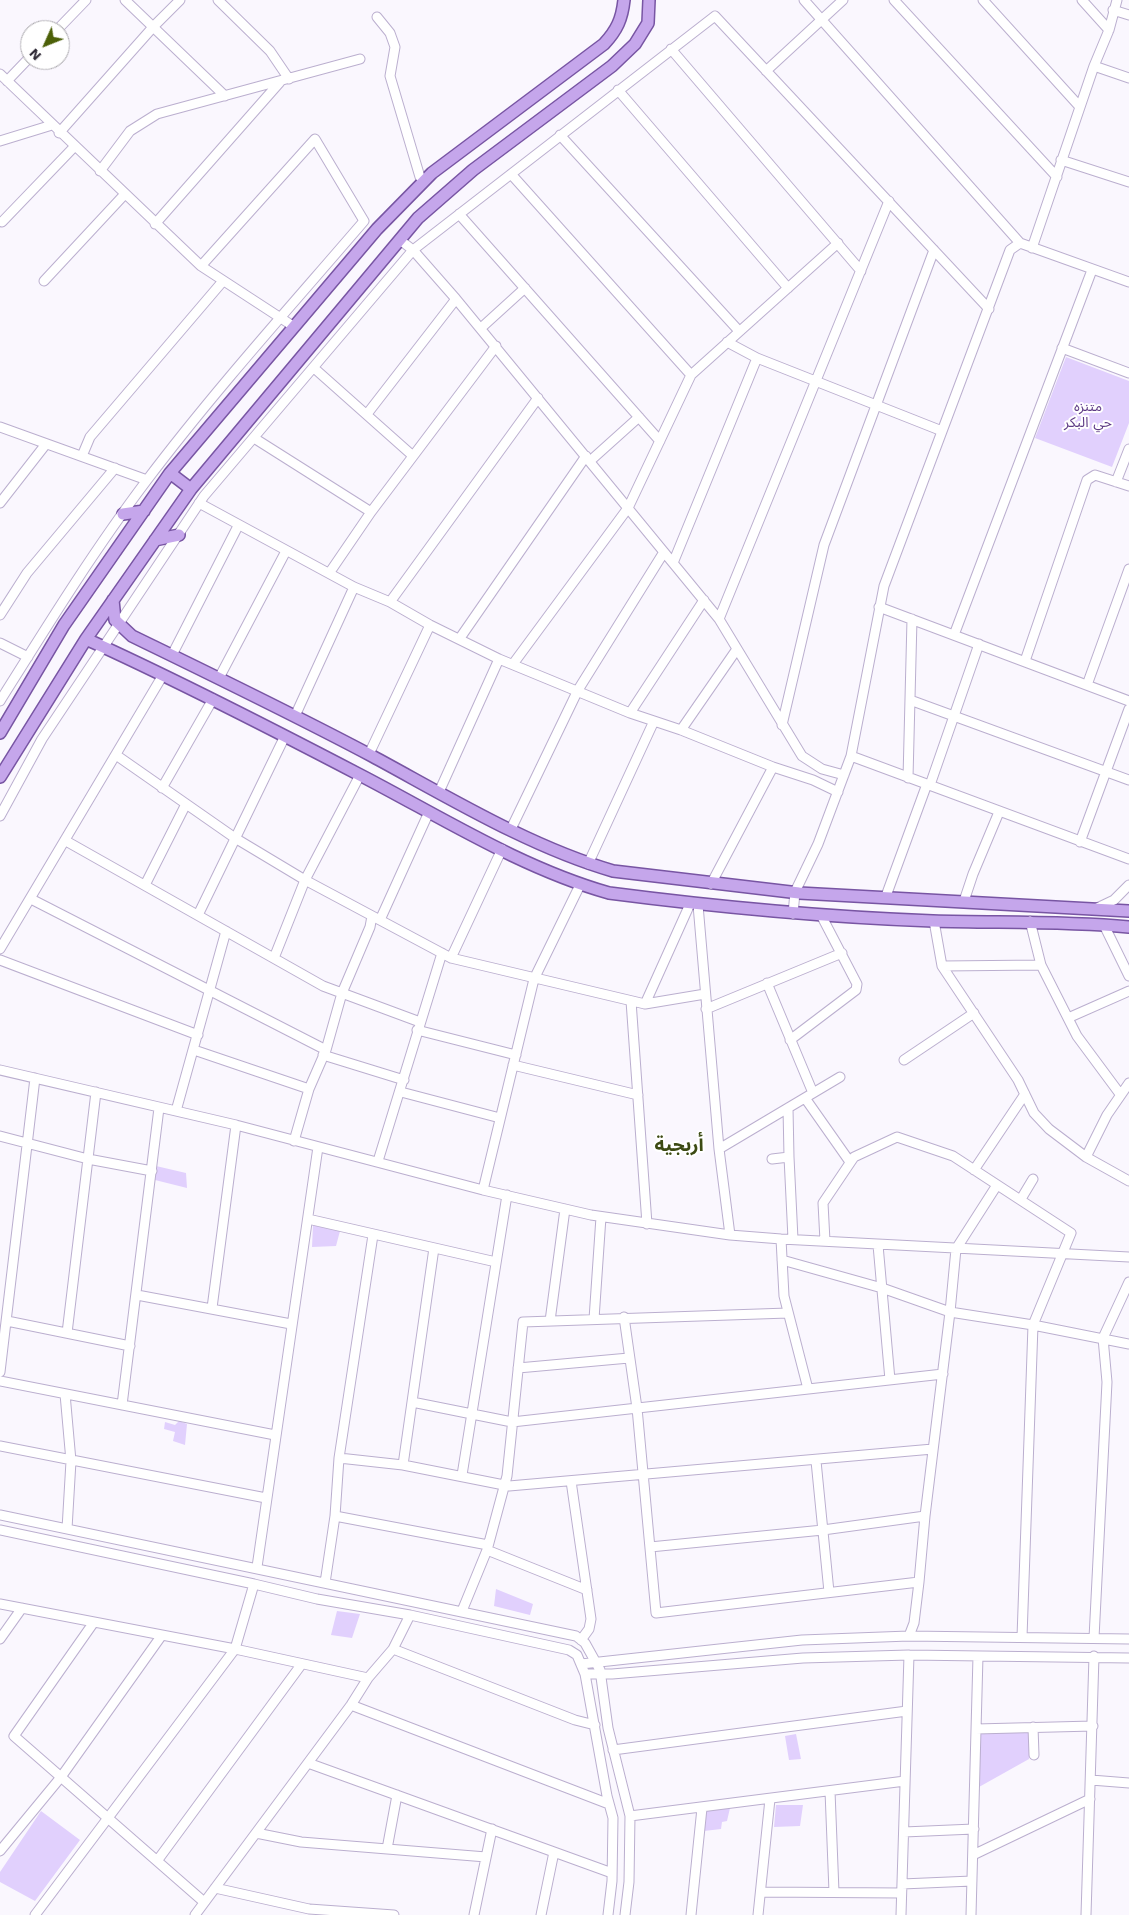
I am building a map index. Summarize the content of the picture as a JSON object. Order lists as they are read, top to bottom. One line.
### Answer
{"districts":["أربجية"],"parks":["متنزه حي البكر"],"north":"bottom left"}
